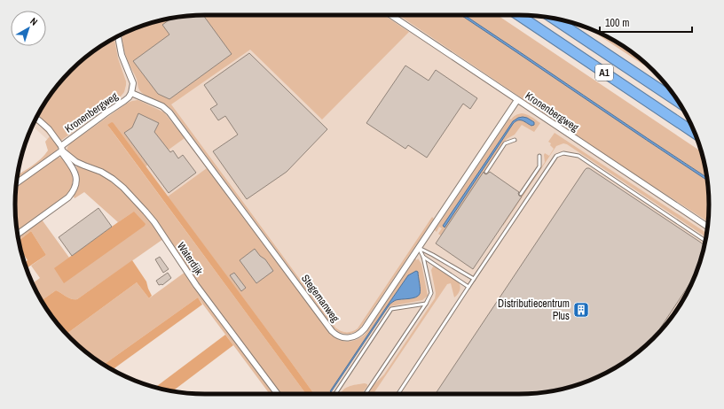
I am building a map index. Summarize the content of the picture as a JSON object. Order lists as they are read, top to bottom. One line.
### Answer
{"streets":{"highway":["A1"],"street":["Kronenbergweg","Waterdijk","Stegemanweg"]},"crossings":[["Kronenbergweg","Waterdijk"],["Kronenbergweg","Stegemanweg"]],"places":{"building":["Distributiecentrum Plus"]},"scale_bar":"100 m","north":"top right"}
